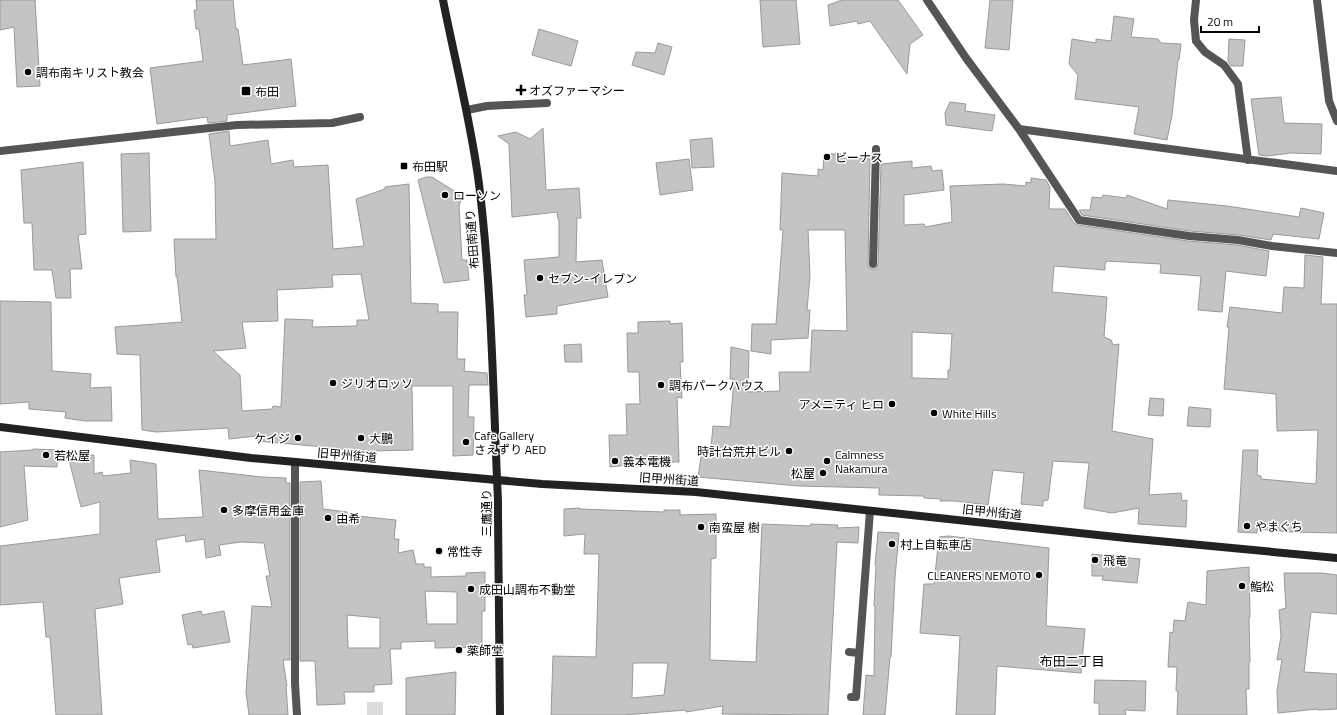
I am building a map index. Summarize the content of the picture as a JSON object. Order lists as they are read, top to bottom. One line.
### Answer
{"streets":{"main road":["布田南通り","旧甲州街道","三鷹通り"]},"crossings":[["布田南通り","旧甲州街道"],["布田南通り","三鷹通り"],["旧甲州街道","三鷹通り"]],"districts":["布田二丁目"],"places":{"other":["調布南キリスト教会","ビーナス","ローソン","セブン-イレブン","ジリオロッソ","調布パークハウス","アメニティ ヒロ","White Hills","ケイジ","大鵬","Cafe Gallery さえずり AED","時計台荒井ビル","若松屋","義本電機","Calmness Nakamura","松屋","多摩信用金庫","由希","やまぐち","南蛮屋 樹","村上自転車店","常性寺","飛竜","CLEANERS NEMOTO","鮨松","成田山調布不動堂","薬師堂"],"health":["オズファーマシー"],"transit":["布田","布田駅"]},"scale_bar":"20 m"}
